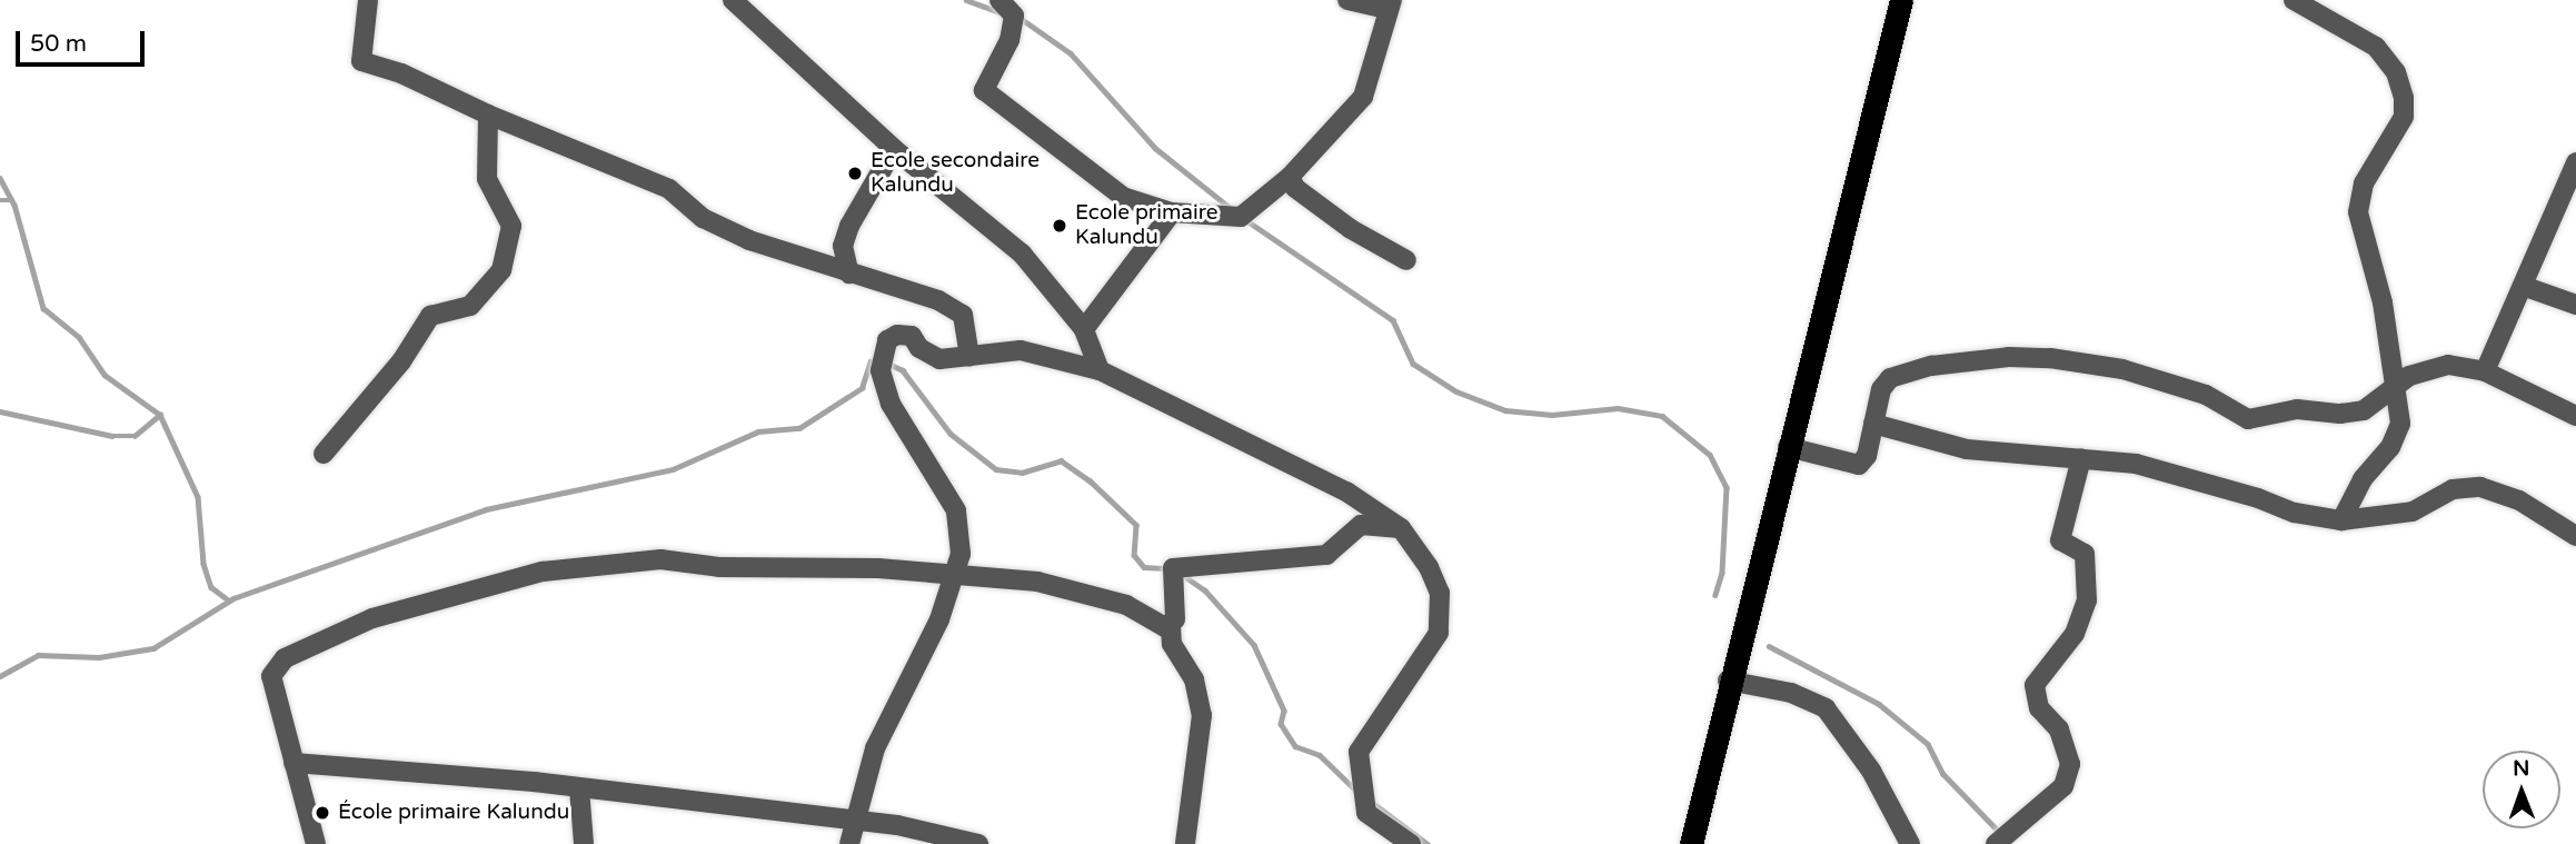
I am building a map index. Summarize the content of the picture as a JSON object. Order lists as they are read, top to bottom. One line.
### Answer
{"places":["Ecole secondaire Kalundu","Ecole primaire Kalundu","École primaire Kalundu"],"scale_bar":"50 m","north":"top"}
